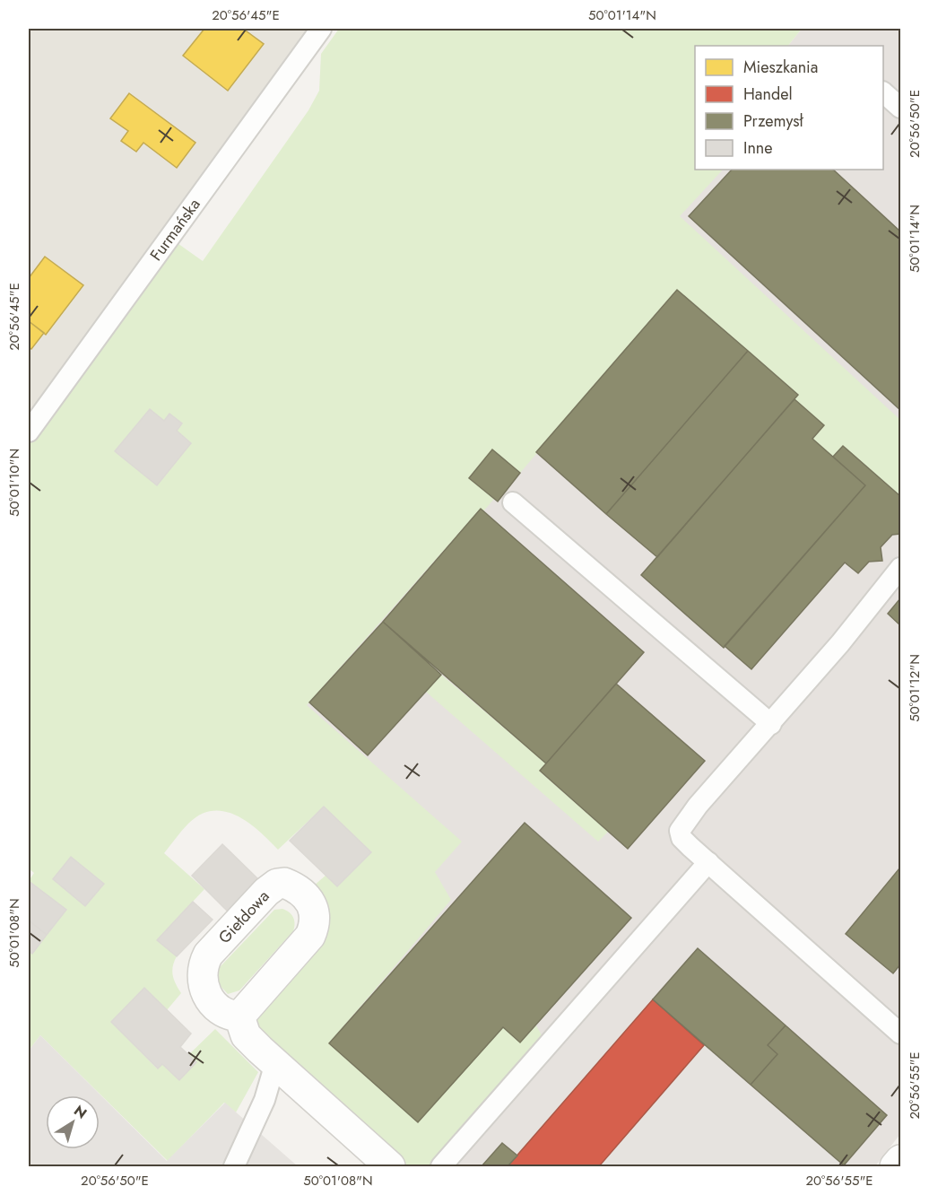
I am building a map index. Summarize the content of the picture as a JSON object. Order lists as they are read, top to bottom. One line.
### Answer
{"streets":{"lane":["Furmańska"]},"legend":["Mieszkania","Handel","Przemysł","Inne"],"north":"top right","coordinates":["20°56'45\"E","50°01'14\"N","20°56'50\"E","50°01'10\"N","50°01'12\"N","50°01'08\"N","20°56'55\"E"]}
